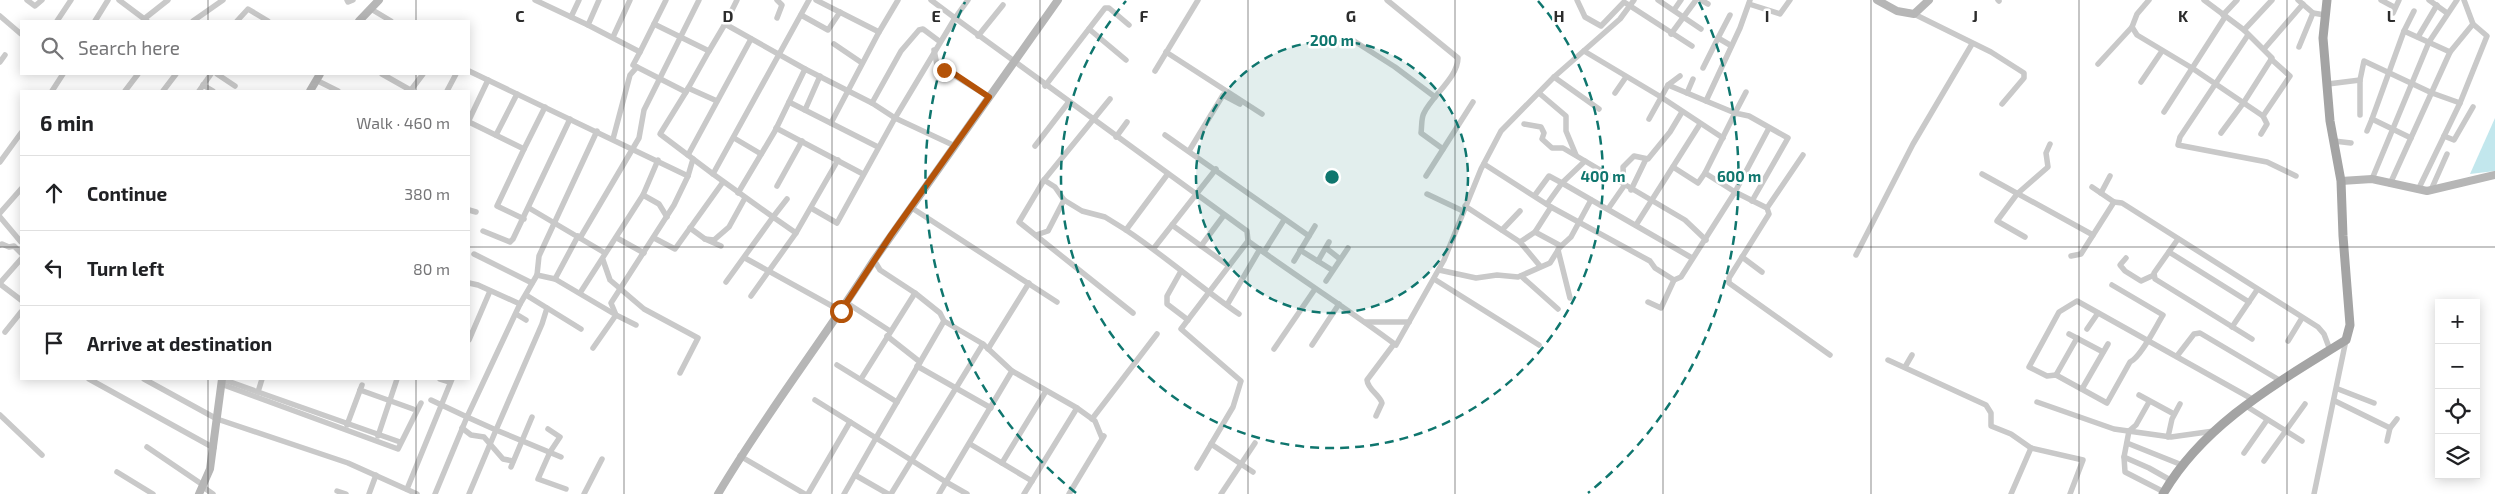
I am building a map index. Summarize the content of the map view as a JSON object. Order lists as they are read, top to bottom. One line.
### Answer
{"page":{"search":"Search here","heading":["6 min","Walk · 460 m"],"list":[["Continue","380 m"],["Turn left","80 m"],"Arrive at destination"],"map_buttons":["+","−"]},"grid":{"columns":["C","D","E","F","G","H","I","J","K","L"]},"rings":["200 m","400 m","600 m"]}
